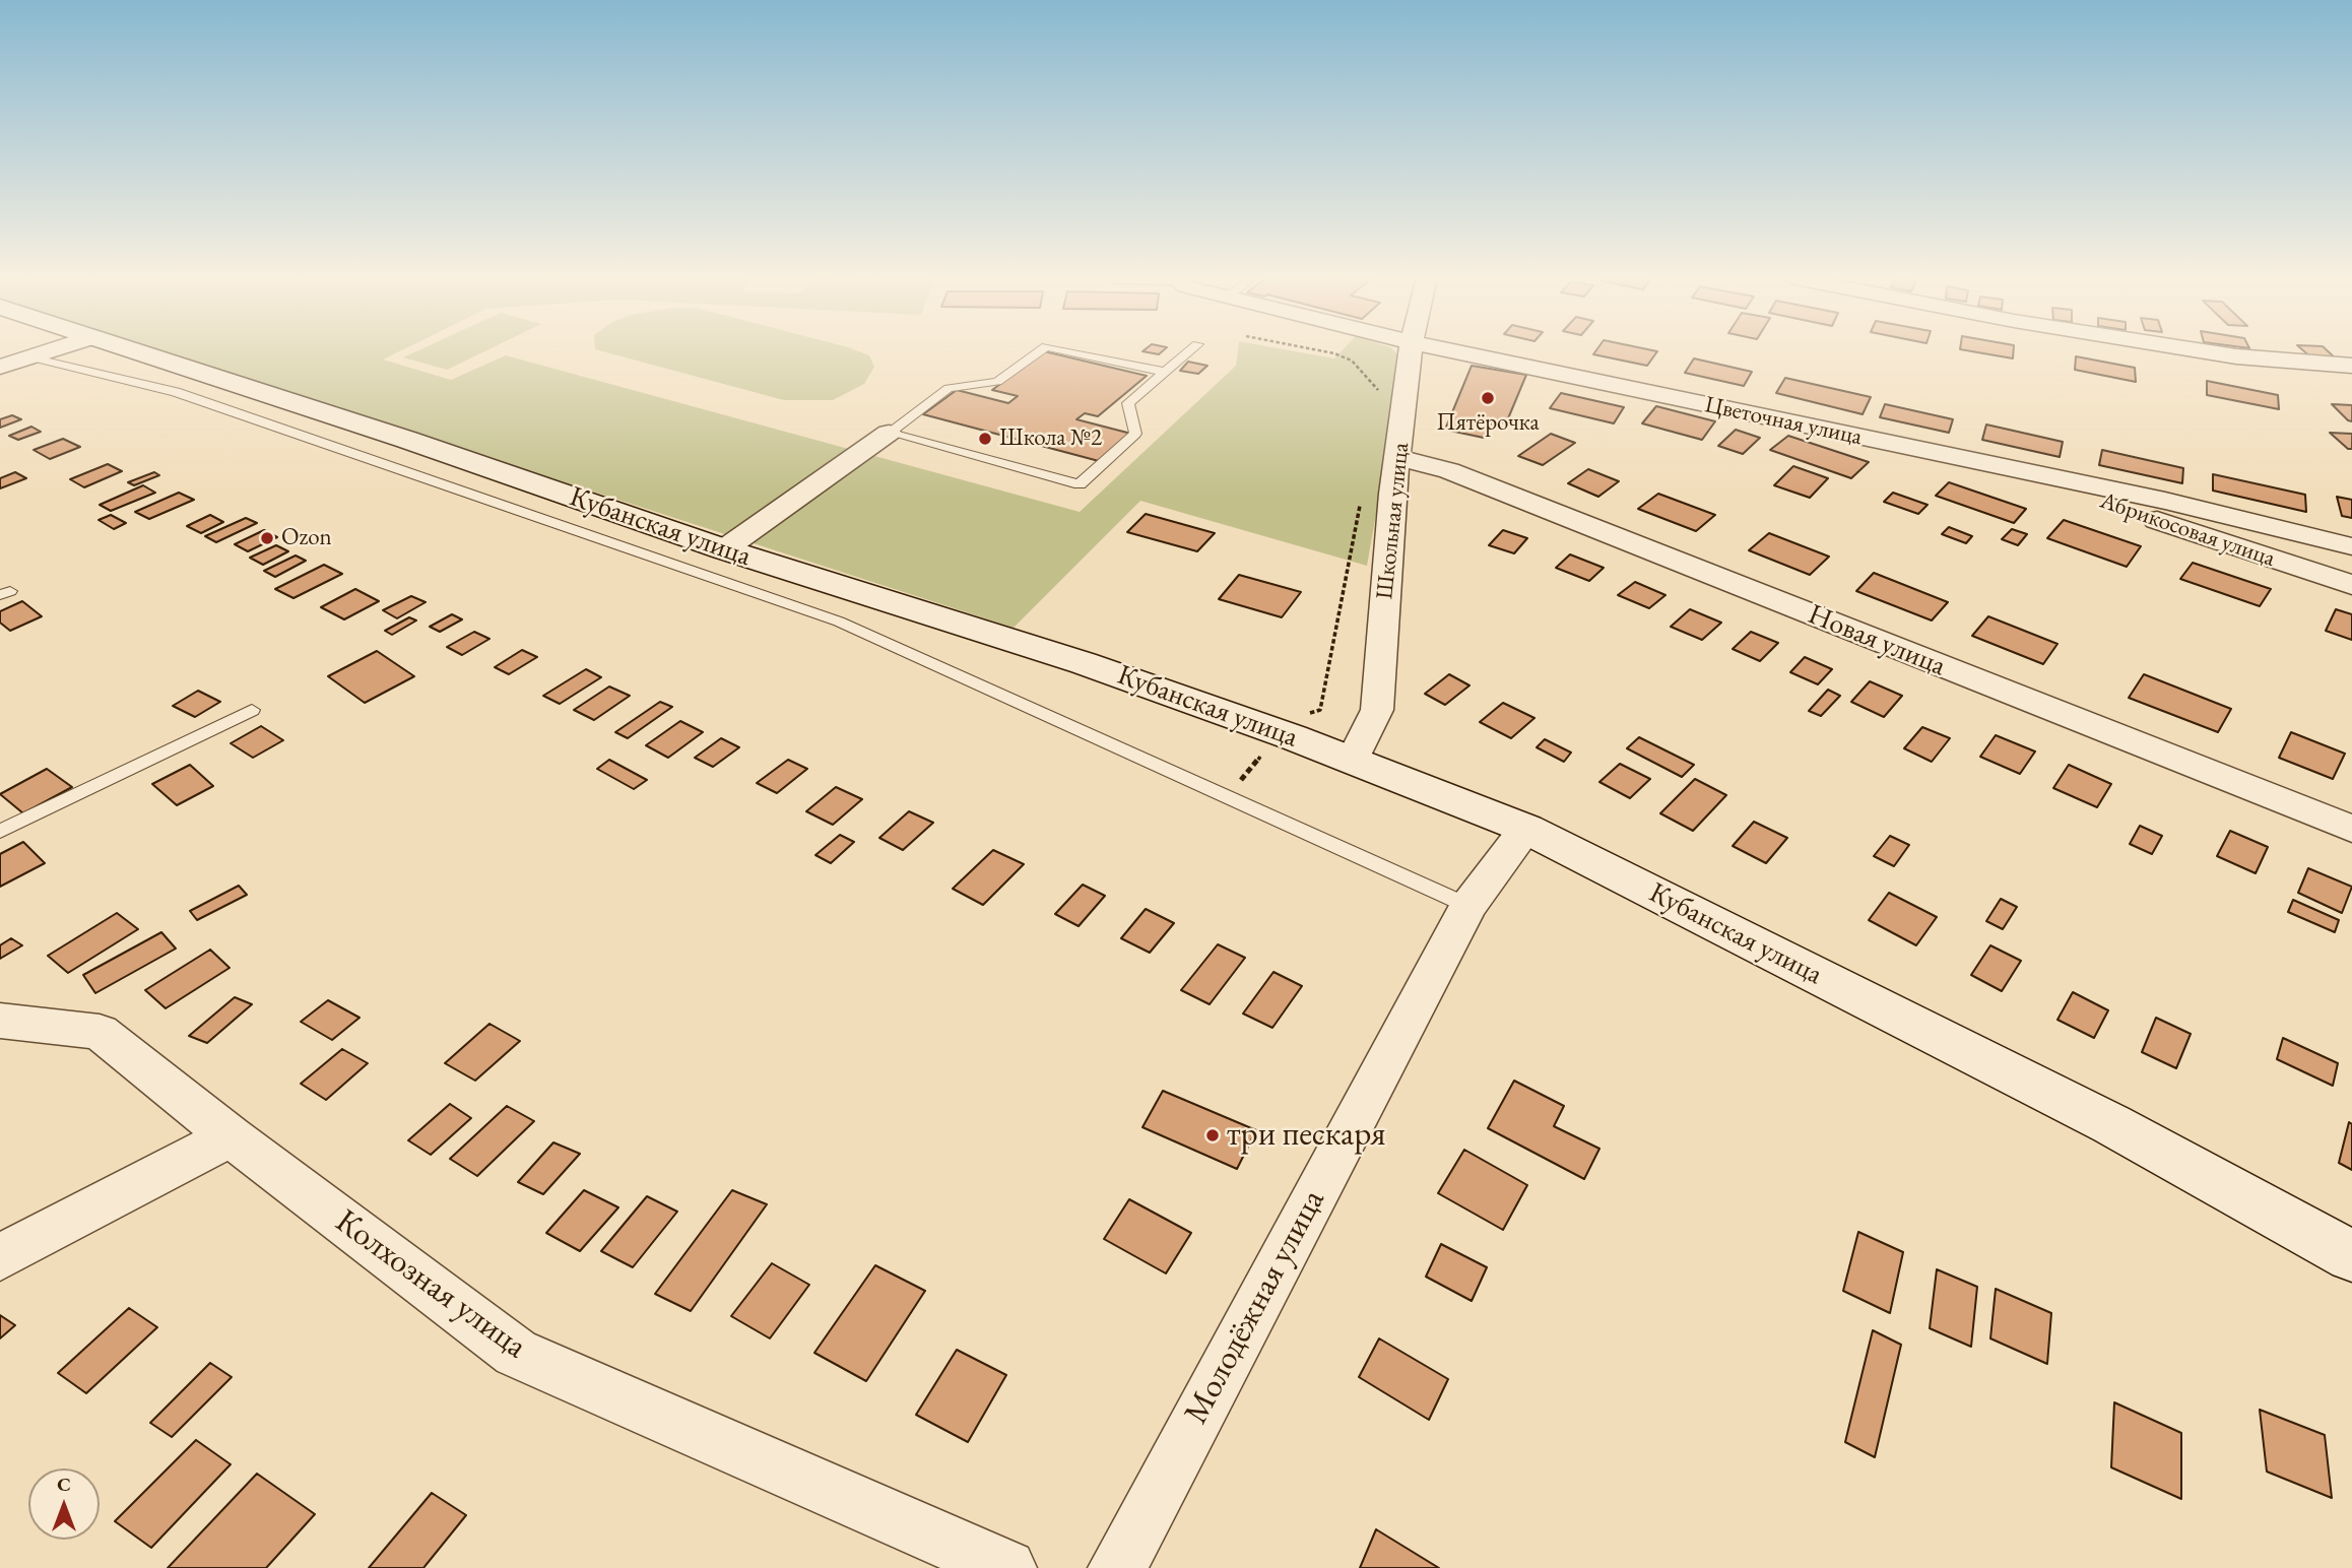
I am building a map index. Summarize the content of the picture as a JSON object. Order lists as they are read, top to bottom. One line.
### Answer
{"streets":{"main road":["Кубанская улица"],"street":["Цветочная улица","Школьная улица","Абрикосовая улица","Новая улица","Колхозная улица","Молодёжная улица"]},"crossings":[["Цветочная улица","Абрикосовая улица"],["Школьная улица","Кубанская улица"],["Школьная улица","Новая улица"],["Кубанская улица","Молодёжная улица"]],"places":["Пятёрочка","Школа №2","Ozon","три пескаря"],"north":"top"}
